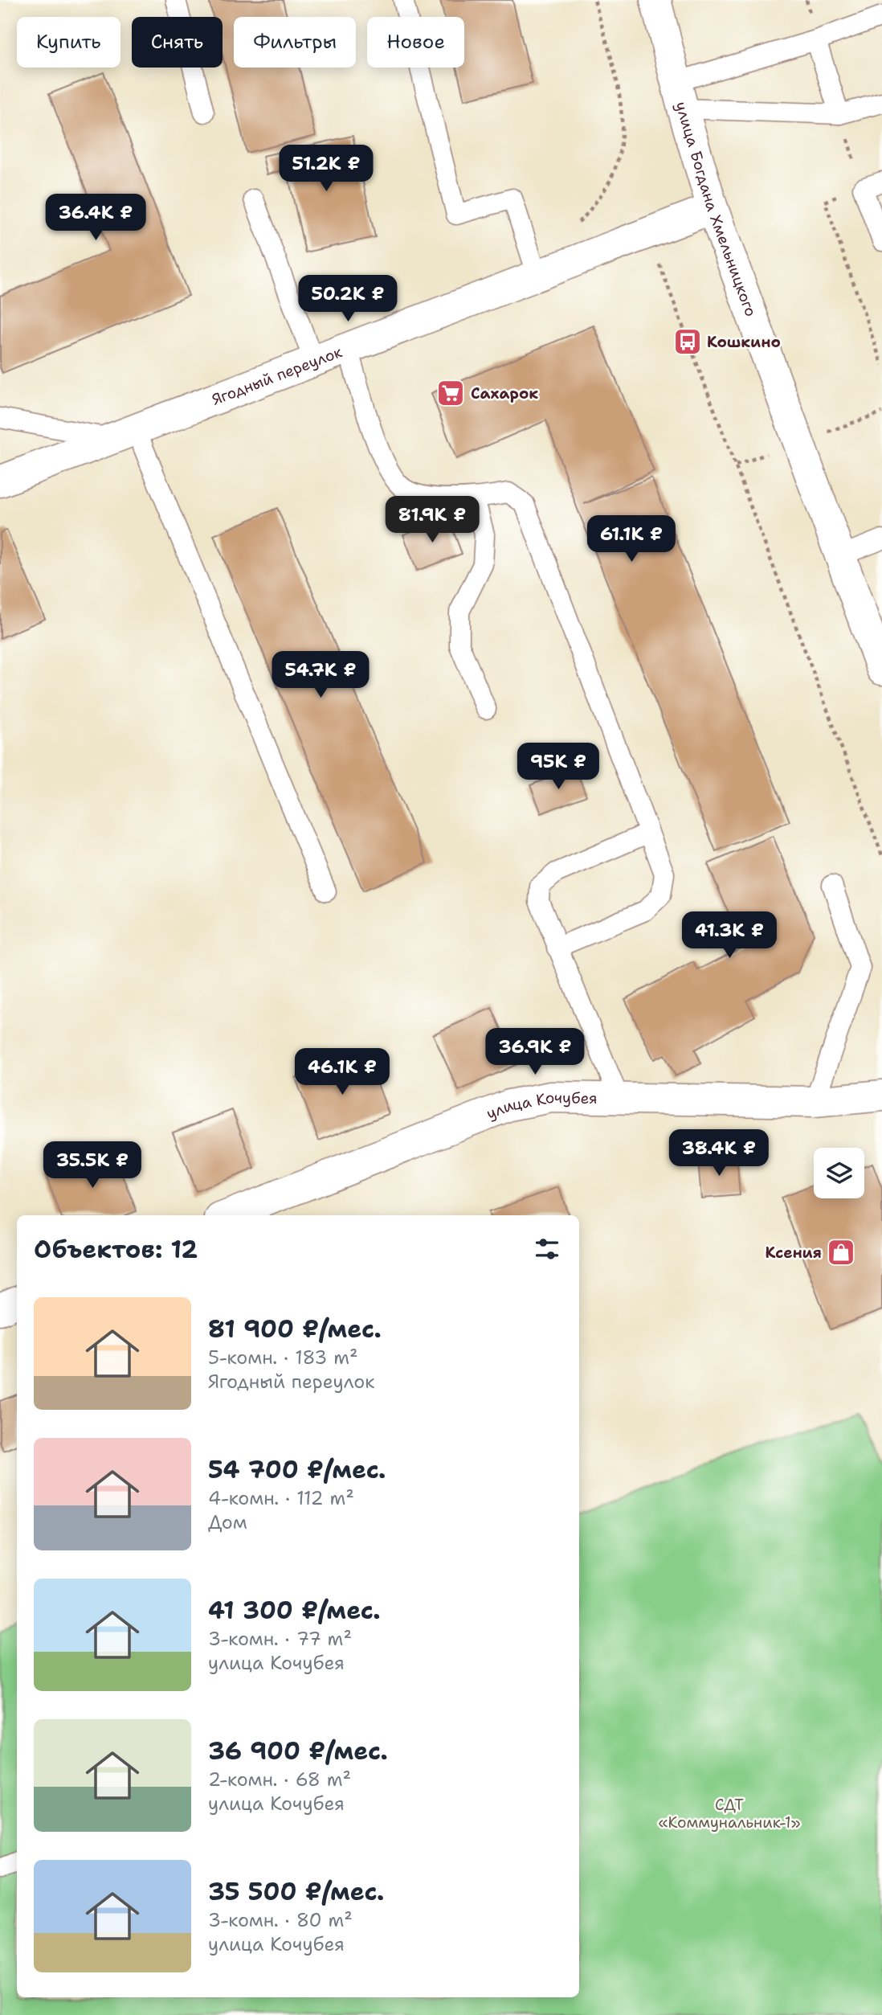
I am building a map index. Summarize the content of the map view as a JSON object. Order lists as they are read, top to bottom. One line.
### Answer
{"streets":{"street":["улица Богдана Хмельницкого","Ягодный переулок","улица Кочубея"]},"crossings":[["улица Богдана Хмельницкого","Ягодный переулок"]],"parks":["СДТ «Коммунальник-1»"],"places":{"bus stop":["Кошкино"],"supermarket":["Сахарок"],"shop":["Ксения"]},"page":{"chip":["Купить","Снять","Фильтры","Новое"],"price":["51.2K ₽","36.4K ₽","50.2K ₽","81.9K ₽","61.1K ₽","54.7K ₽","95K ₽","41.3K ₽","36.9K ₽","46.1K ₽","38.4K ₽","35.5K ₽"],"heading":"Объектов: 12","list":[{"name":"81 900 ₽/мес.","note":"5-комн. · 183 m² · Ягодный переулок"},{"name":"54 700 ₽/мес.","note":"4-комн. · 112 m² · Дом"},{"name":"41 300 ₽/мес.","note":"3-комн. · 77 m² · улица Кочубея"},{"name":"36 900 ₽/мес.","note":"2-комн. · 68 m² · улица Кочубея"},{"name":"35 500 ₽/мес.","note":"3-комн. · 80 m² · улица Кочубея"}]}}
